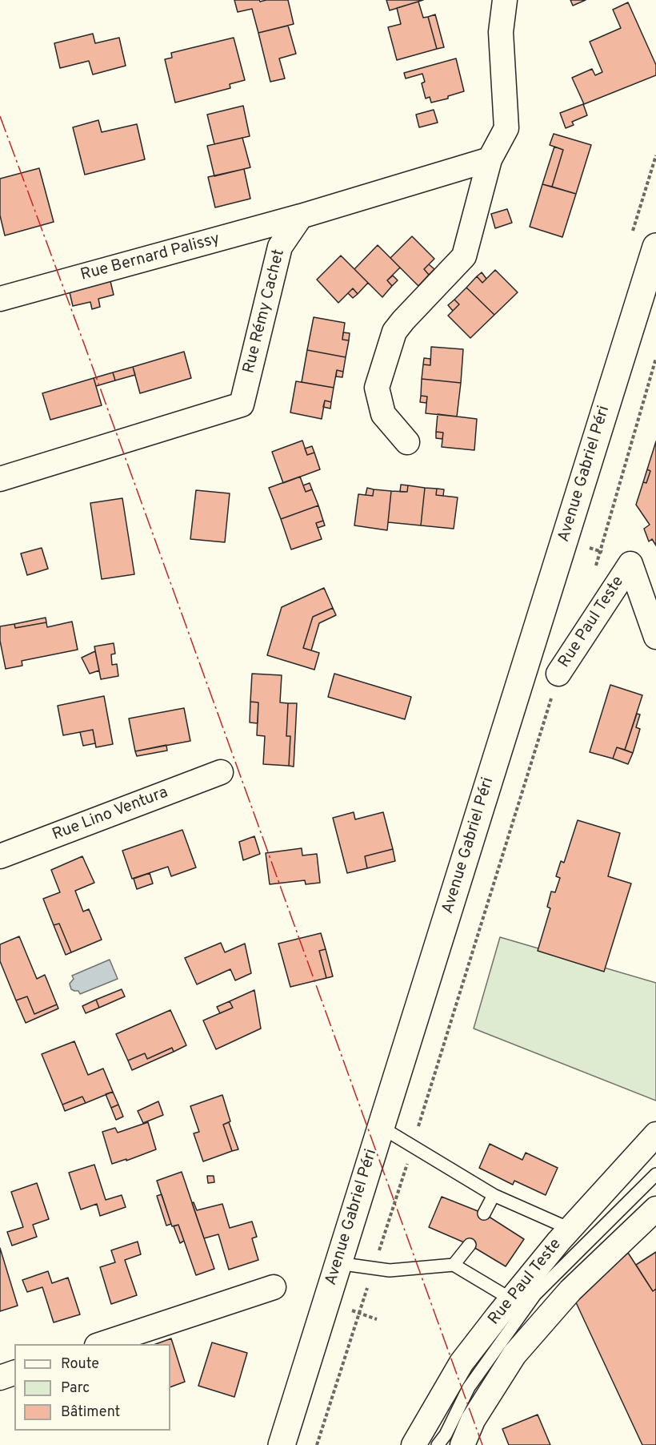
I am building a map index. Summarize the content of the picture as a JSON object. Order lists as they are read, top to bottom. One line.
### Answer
{"streets":{"main road":["Avenue Gabriel Péri"],"street":["Rue Bernard Palissy","Rue Rémy Cachet","Rue Paul Teste","Rue Lino Ventura"]},"crossings":[["Rue Bernard Palissy","Rue Rémy Cachet"]],"legend":["Route","Parc","Bâtiment"]}
